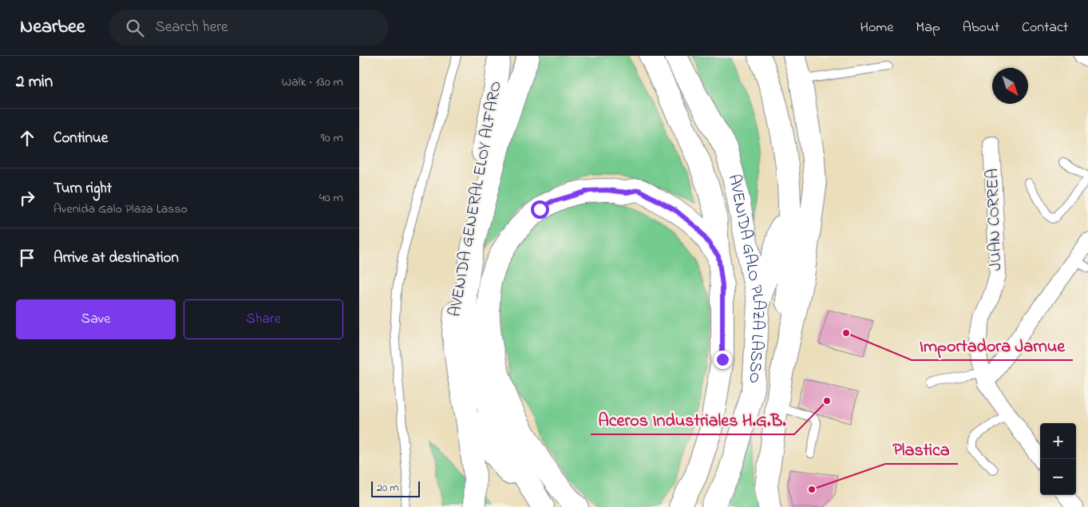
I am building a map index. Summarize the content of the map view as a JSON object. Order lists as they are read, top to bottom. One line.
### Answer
{"streets":{"main road":["AVENIDA GENERAL ELOY ALFARO","AVENIDA GALO PLAZA LASSO"],"street":["JUAN CORREA"]},"places":["Importadora Jarnue","Aceros Industriales H.G.B.","Plastica"],"scale_bar":"20 m","north":"bottom right","page":{"header":"Nearbee","search":"Search here","nav":["Home","Map","About","Contact"],"heading":["2 min","Walk · 130 m"],"list":[["Continue","90 m"],["Turn right","Avenida Galo Plaza Lasso","40 m"],"Arrive at destination"],"buttons":["Save","Share"],"map_buttons":["+","−"],"scale":"20 m"}}
